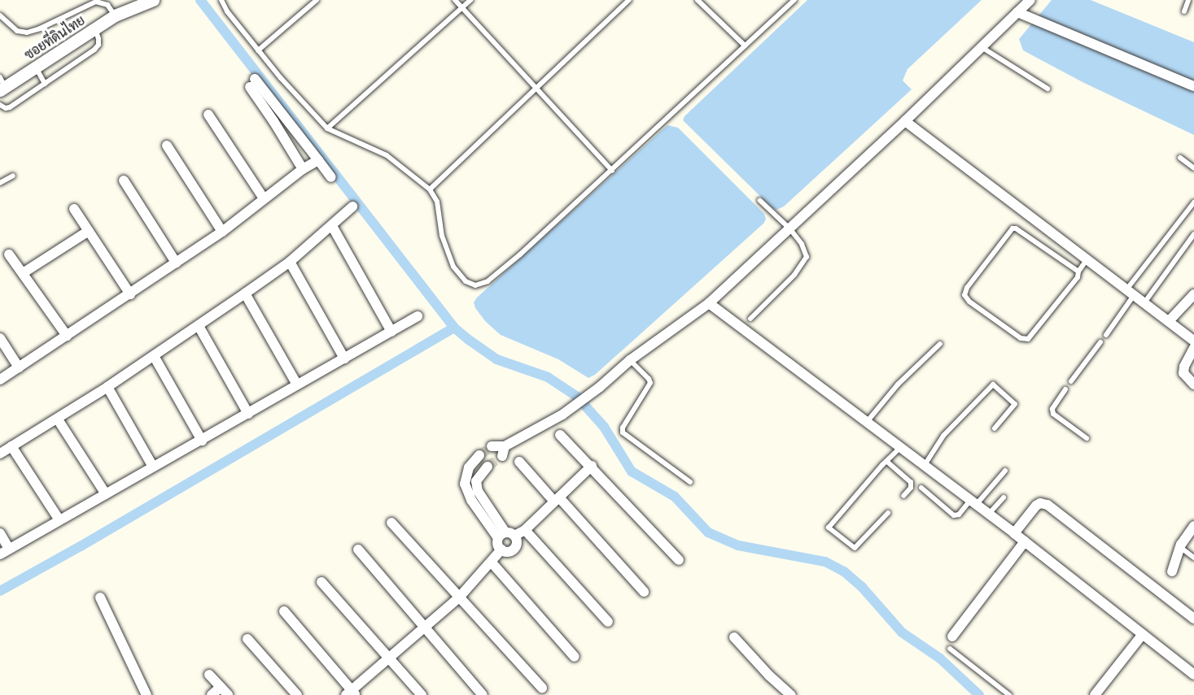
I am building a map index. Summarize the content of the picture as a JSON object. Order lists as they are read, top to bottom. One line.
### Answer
{"streets":{"street":["ซอยที่ดินไทย"]}}
